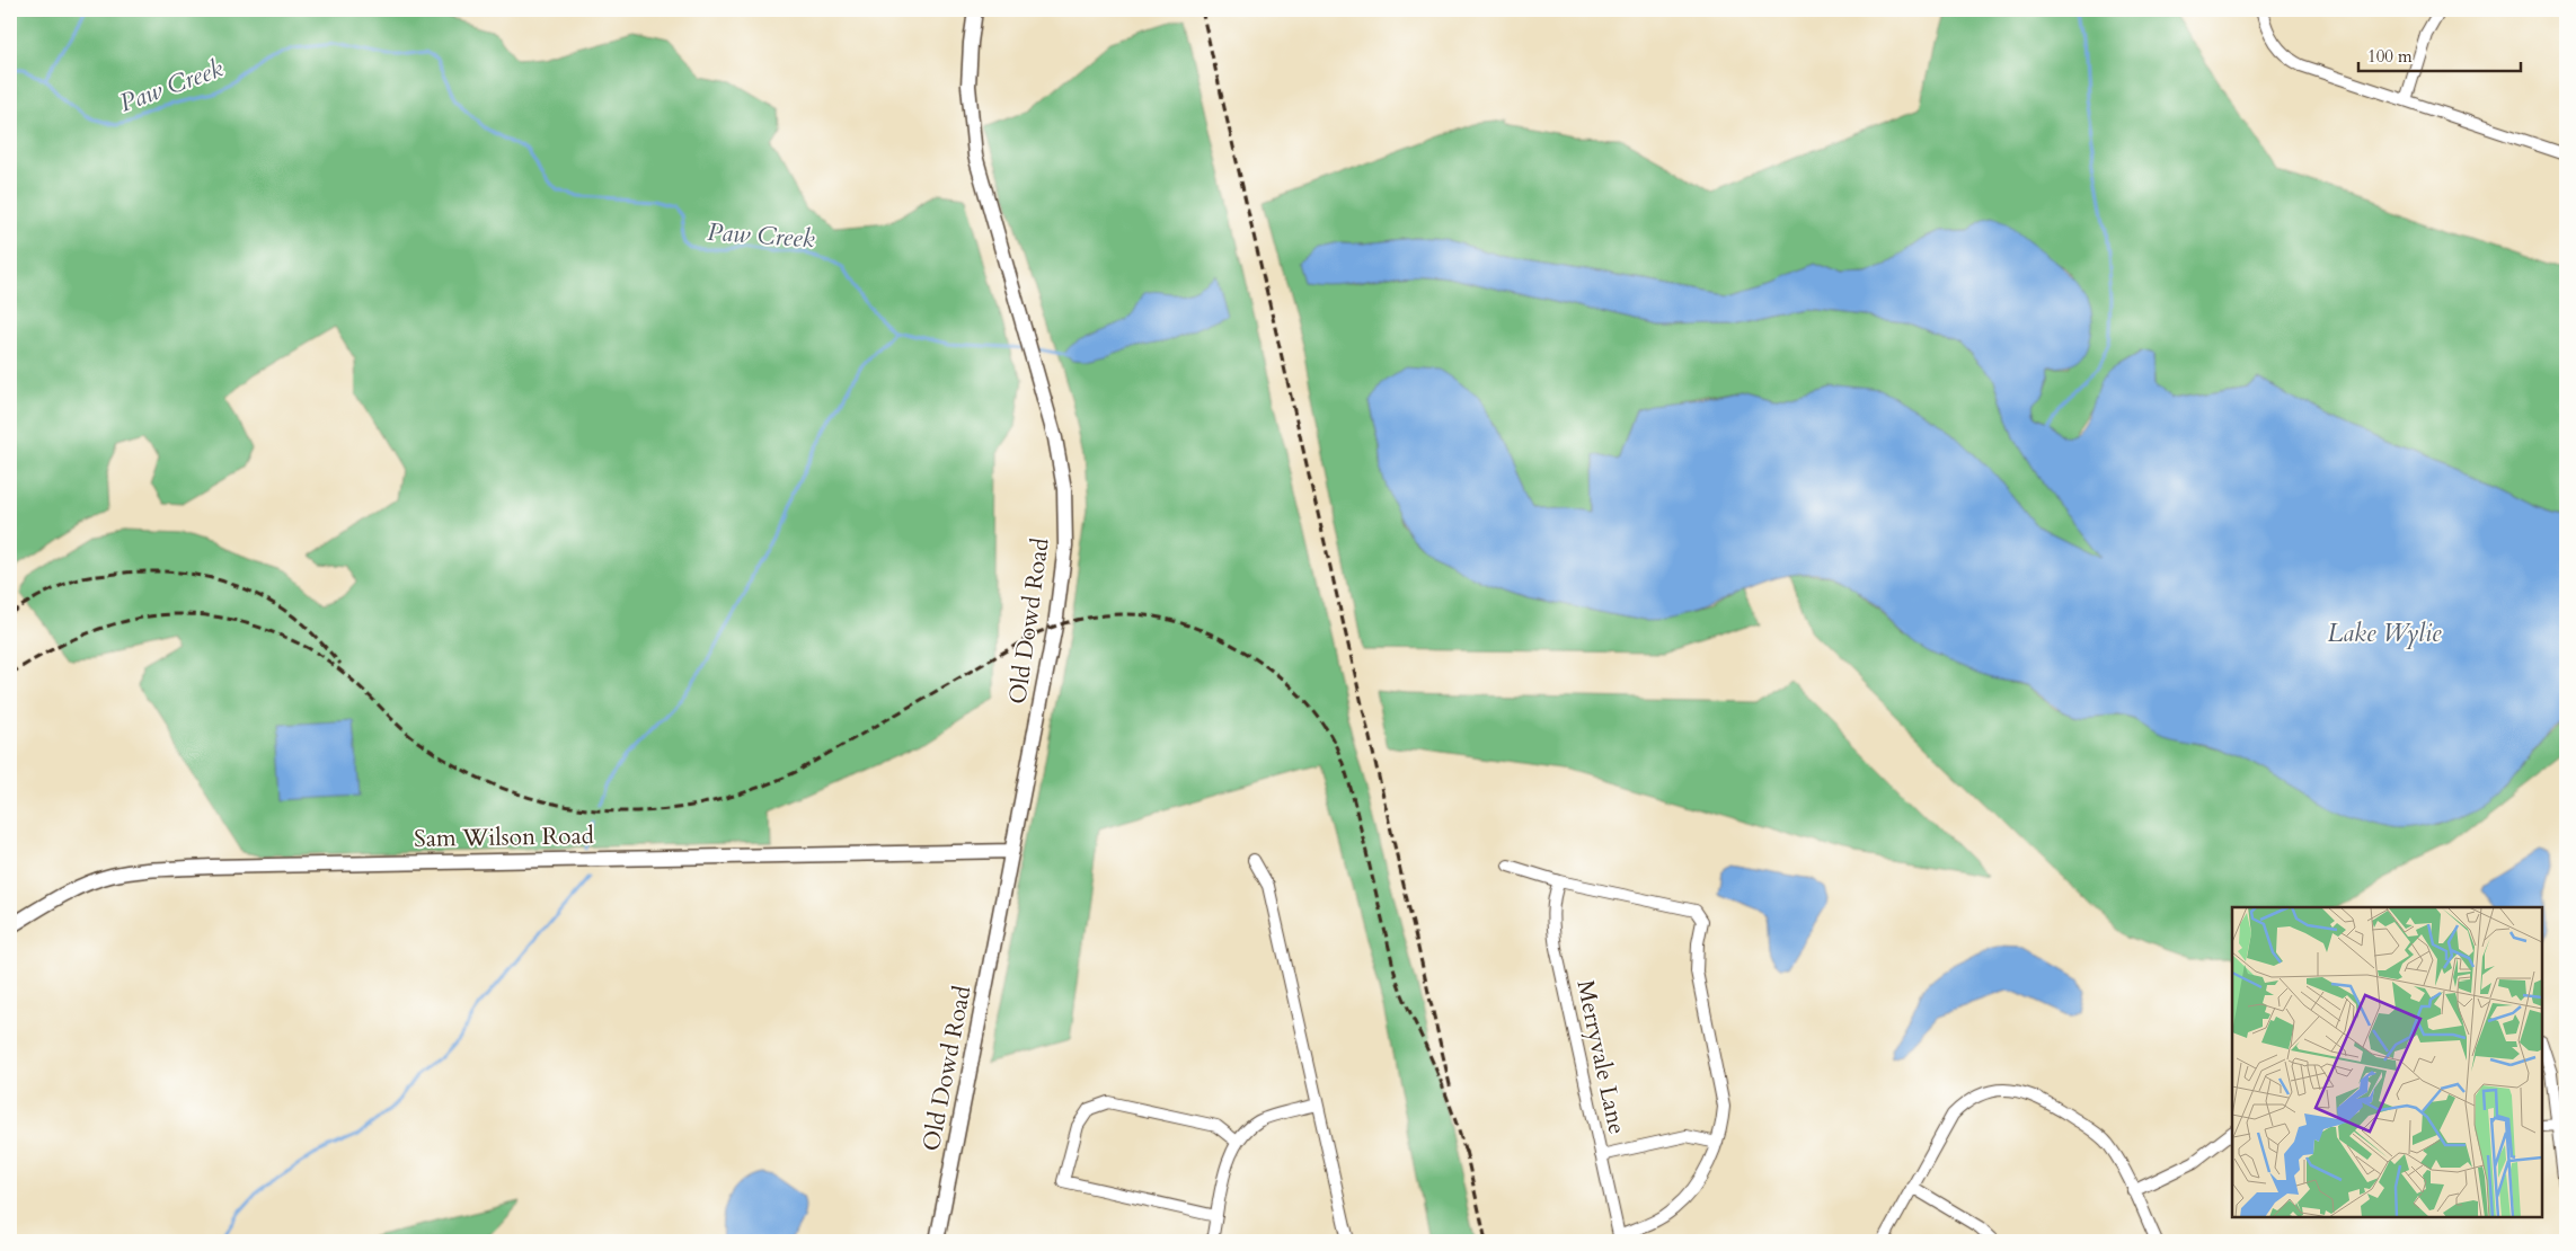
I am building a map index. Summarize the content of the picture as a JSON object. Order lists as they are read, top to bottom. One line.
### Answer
{"streets":{"street":["Old Dowd Road","Sam Wilson Road","Merryvale Lane"]},"crossings":[["Old Dowd Road","Sam Wilson Road"]],"water":["Paw Creek","Lake Wylie"],"scale_bar":"100 m"}
